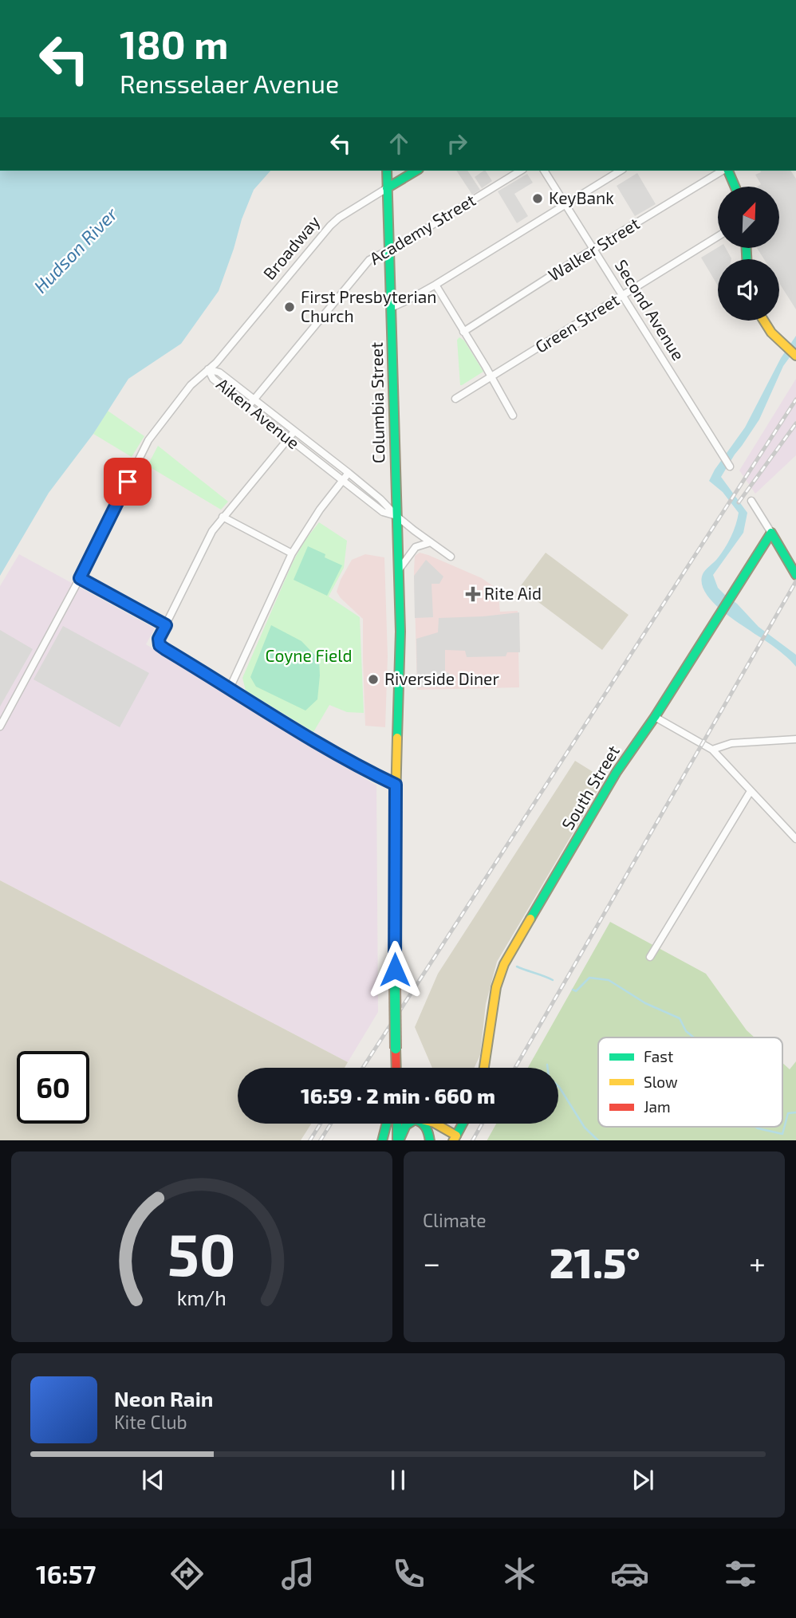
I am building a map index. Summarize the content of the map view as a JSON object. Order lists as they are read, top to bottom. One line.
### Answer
{"streets":{"main road":["Broadway","Columbia Street","South Street"],"street":["Academy Street","Walker Street","Second Avenue","Green Street","Aiken Avenue"]},"crossings":[["Academy Street","Columbia Street"],["Academy Street","Aiken Avenue"],["Broadway","Columbia Street"],["Broadway","Aiken Avenue"],["Walker Street","Second Avenue"],["Second Avenue","Green Street"],["Columbia Street","Aiken Avenue"]],"water":["Hudson River"],"parks":["Coyne Field"],"places":{"other":["KeyBank","First Presbyterian Church","Riverside Diner"],"health":["Rite Aid"]},"legend":["Fast","Slow","Jam"],"north":"top right","page":{"turn":["180 m","Rensselaer Avenue"],"limit":"60","trip":"16:59 · 2 min · 660 m","tile":"Climate","heat":["−","21.5°","+"],"song":["Neon Rain","Kite Club"],"tabs":"16:57","gauge":["50","km/h"]}}
